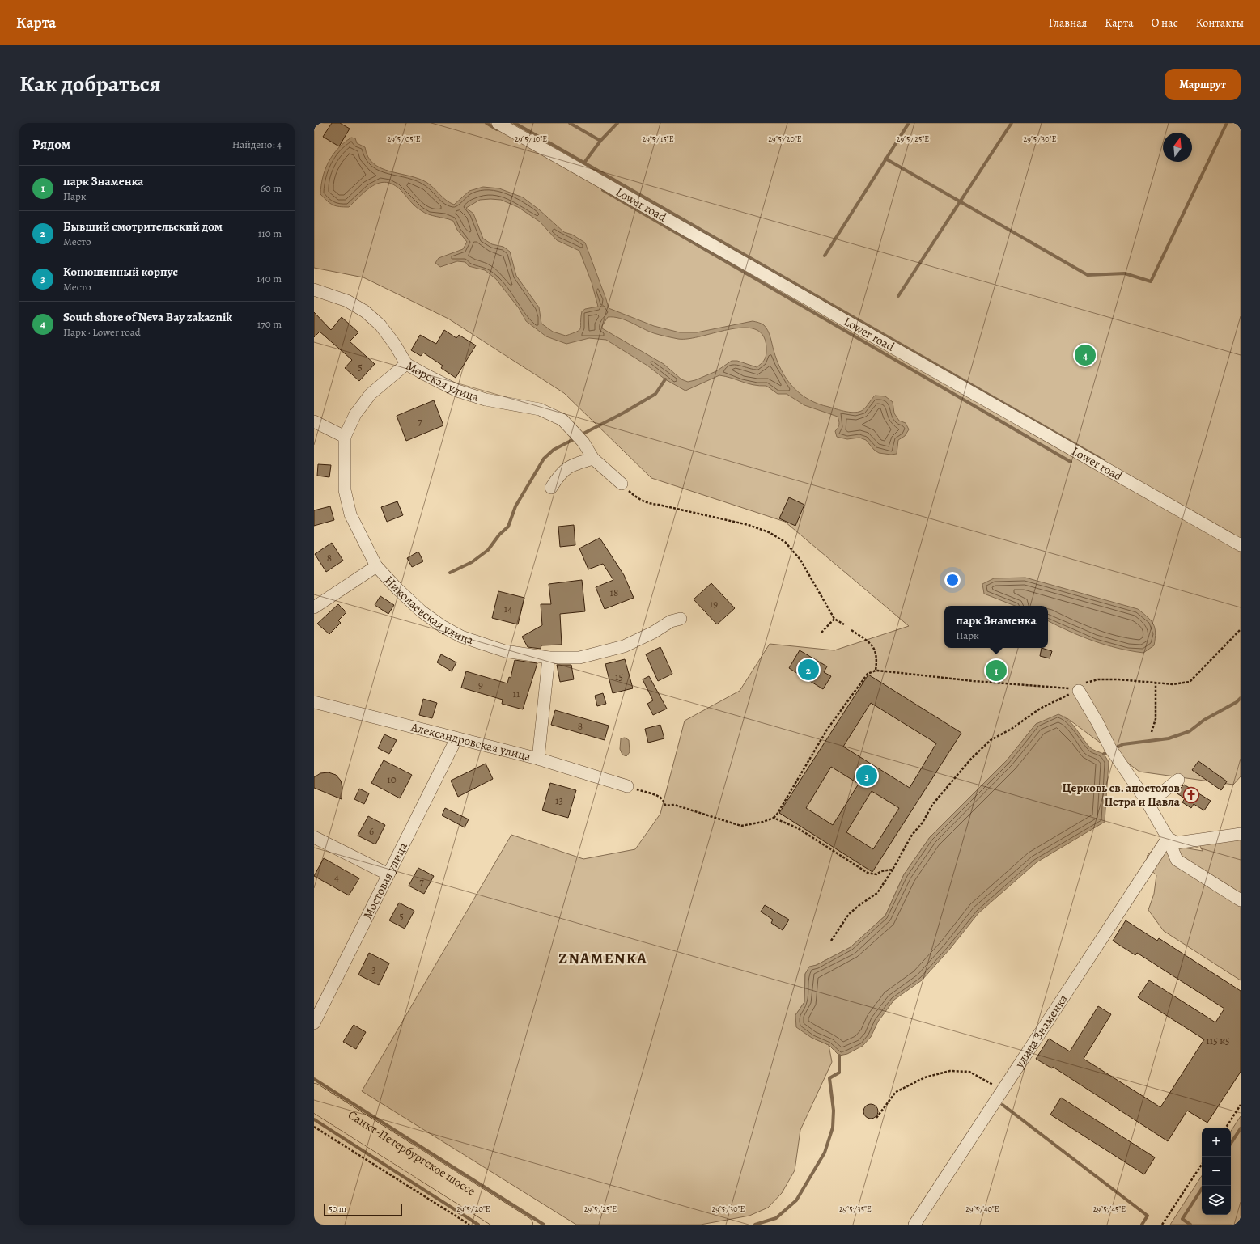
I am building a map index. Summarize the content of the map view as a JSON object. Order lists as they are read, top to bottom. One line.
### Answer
{"streets":{"main road":["Санкт-Петербургское шоссе"],"street":["Lower road","Морская улица","Николаевская улица","Александровская улица","Мостовая улица","улица Знаменка"]},"crossings":[["Александровская улица","Мостовая улица"]],"districts":["ZNAMENKA"],"places":{"church":["Церковь св. апостолов Петра и Павла"]},"house_numbers":["5","7","8","18","19","14","15","9","11","8","10","13","6","4","7","5","3","115 к5"],"scale_bar":"50 m","north":"top","page":{"header":"Карта","nav":["Главная","Карта","О нас","Контакты"],"title":"Как добраться","buttons":"Маршрут","heading":["Рядом","Найдено: 4"],"list":[{"mark":"1","name":"парк Знаменка","note":"Парк","value":"60 m"},{"mark":"2","name":"Бывший смотрительский дом","note":"Место","value":"110 m"},{"mark":"3","name":"Конюшенный корпус","note":"Место","value":"140 m"},{"mark":"4","name":"South shore of Neva Bay zakaznik","note":"Парк · Lower road","value":"170 m"}],"pins":["4","2","1","3"],"popup":["парк Знаменка","Парк"],"map_buttons":["+","−"],"scale":"50 m"},"coordinates":["29°57'05\"E","29°57'10\"E","29°57'15\"E","29°57'20\"E","29°57'25\"E","29°57'30\"E","29°57'35\"E","29°57'40\"E","29°57'45\"E"]}
